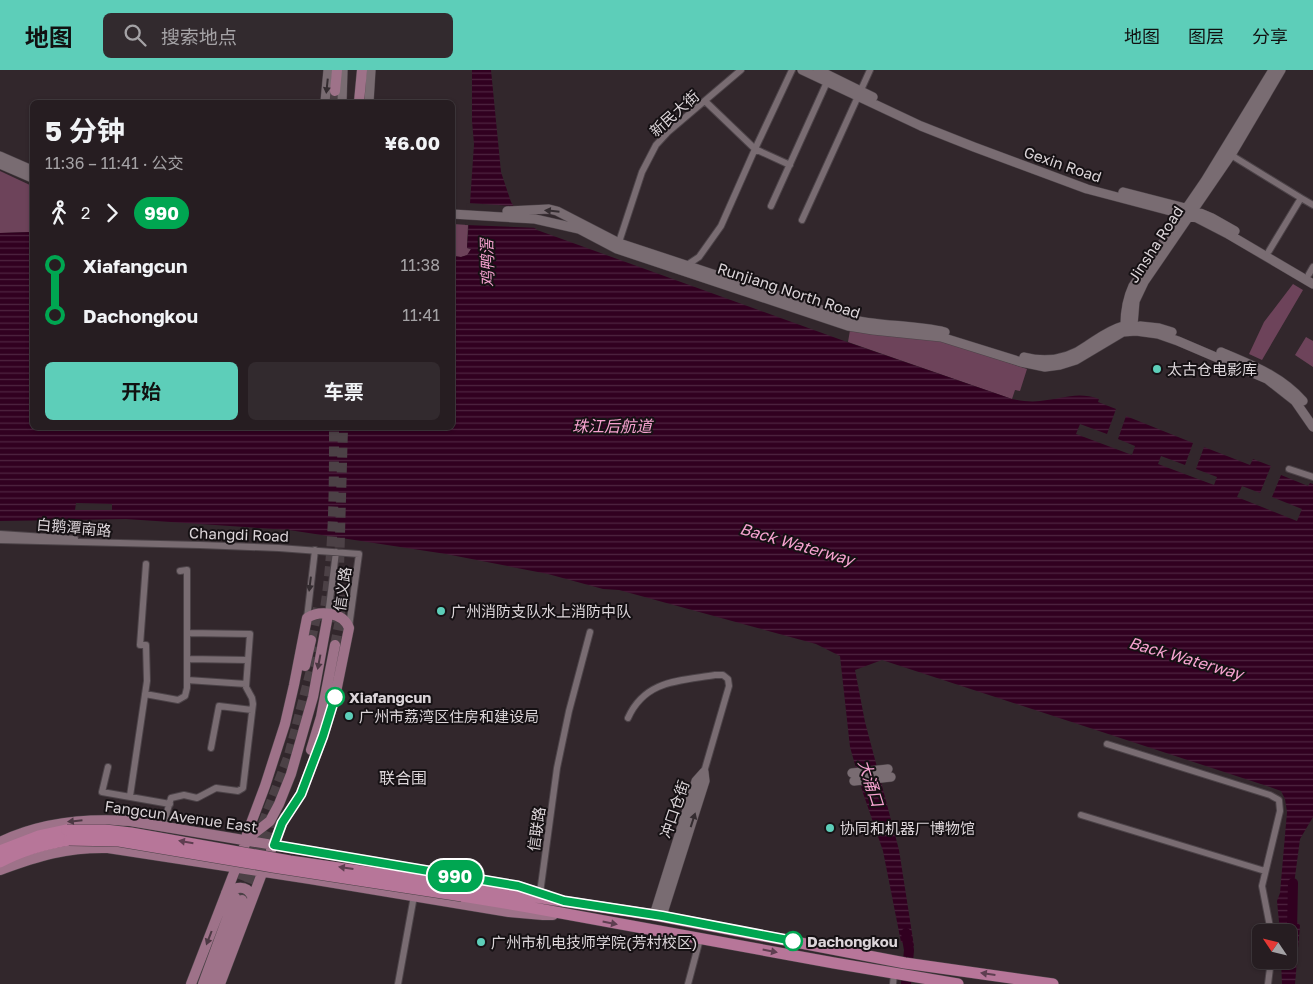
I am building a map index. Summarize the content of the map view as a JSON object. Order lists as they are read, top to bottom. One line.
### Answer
{"streets":{"highway":["Fangcun Avenue East"],"main road":["Gexin Road","Jinsha Road","Runjiang North Road","冲口仓街"],"street":["新民大街","白鹅潭南路","Changdi Road","信义路","信联路"]},"crossings":[["新民大街","Runjiang North Road"],["Gexin Road","Jinsha Road"],["Jinsha Road","Runjiang North Road"],["白鹅潭南路","Changdi Road"],["Changdi Road","信义路"],["冲口仓街","Fangcun Avenue East"],["Fangcun Avenue East","信联路"]],"districts":["联合围"],"water":["鸡鸭滘","珠江后航道","Back Waterway","大涌口"],"places":["太古仓电影库","广州消防支队水上消防中队","Xiafangcun","广州市荔湾区住房和建设局","协同和机器厂博物馆","Dachongkou","广州市机电技师学院(芳村校区)"],"lines":["bus line 990"],"north":"top left","page":{"header":"地图","search":"搜索地点","nav":["地图","图层","分享"],"on_map":"990","heading":["5 分钟","11:36 – 11:41 · 公交","¥6.00"],"legs":["2","990"],"list":[{"name":"Xiafangcun","value":"11:38"},{"name":"Dachongkou","value":"11:41"}],"buttons":["开始","车票"]}}
